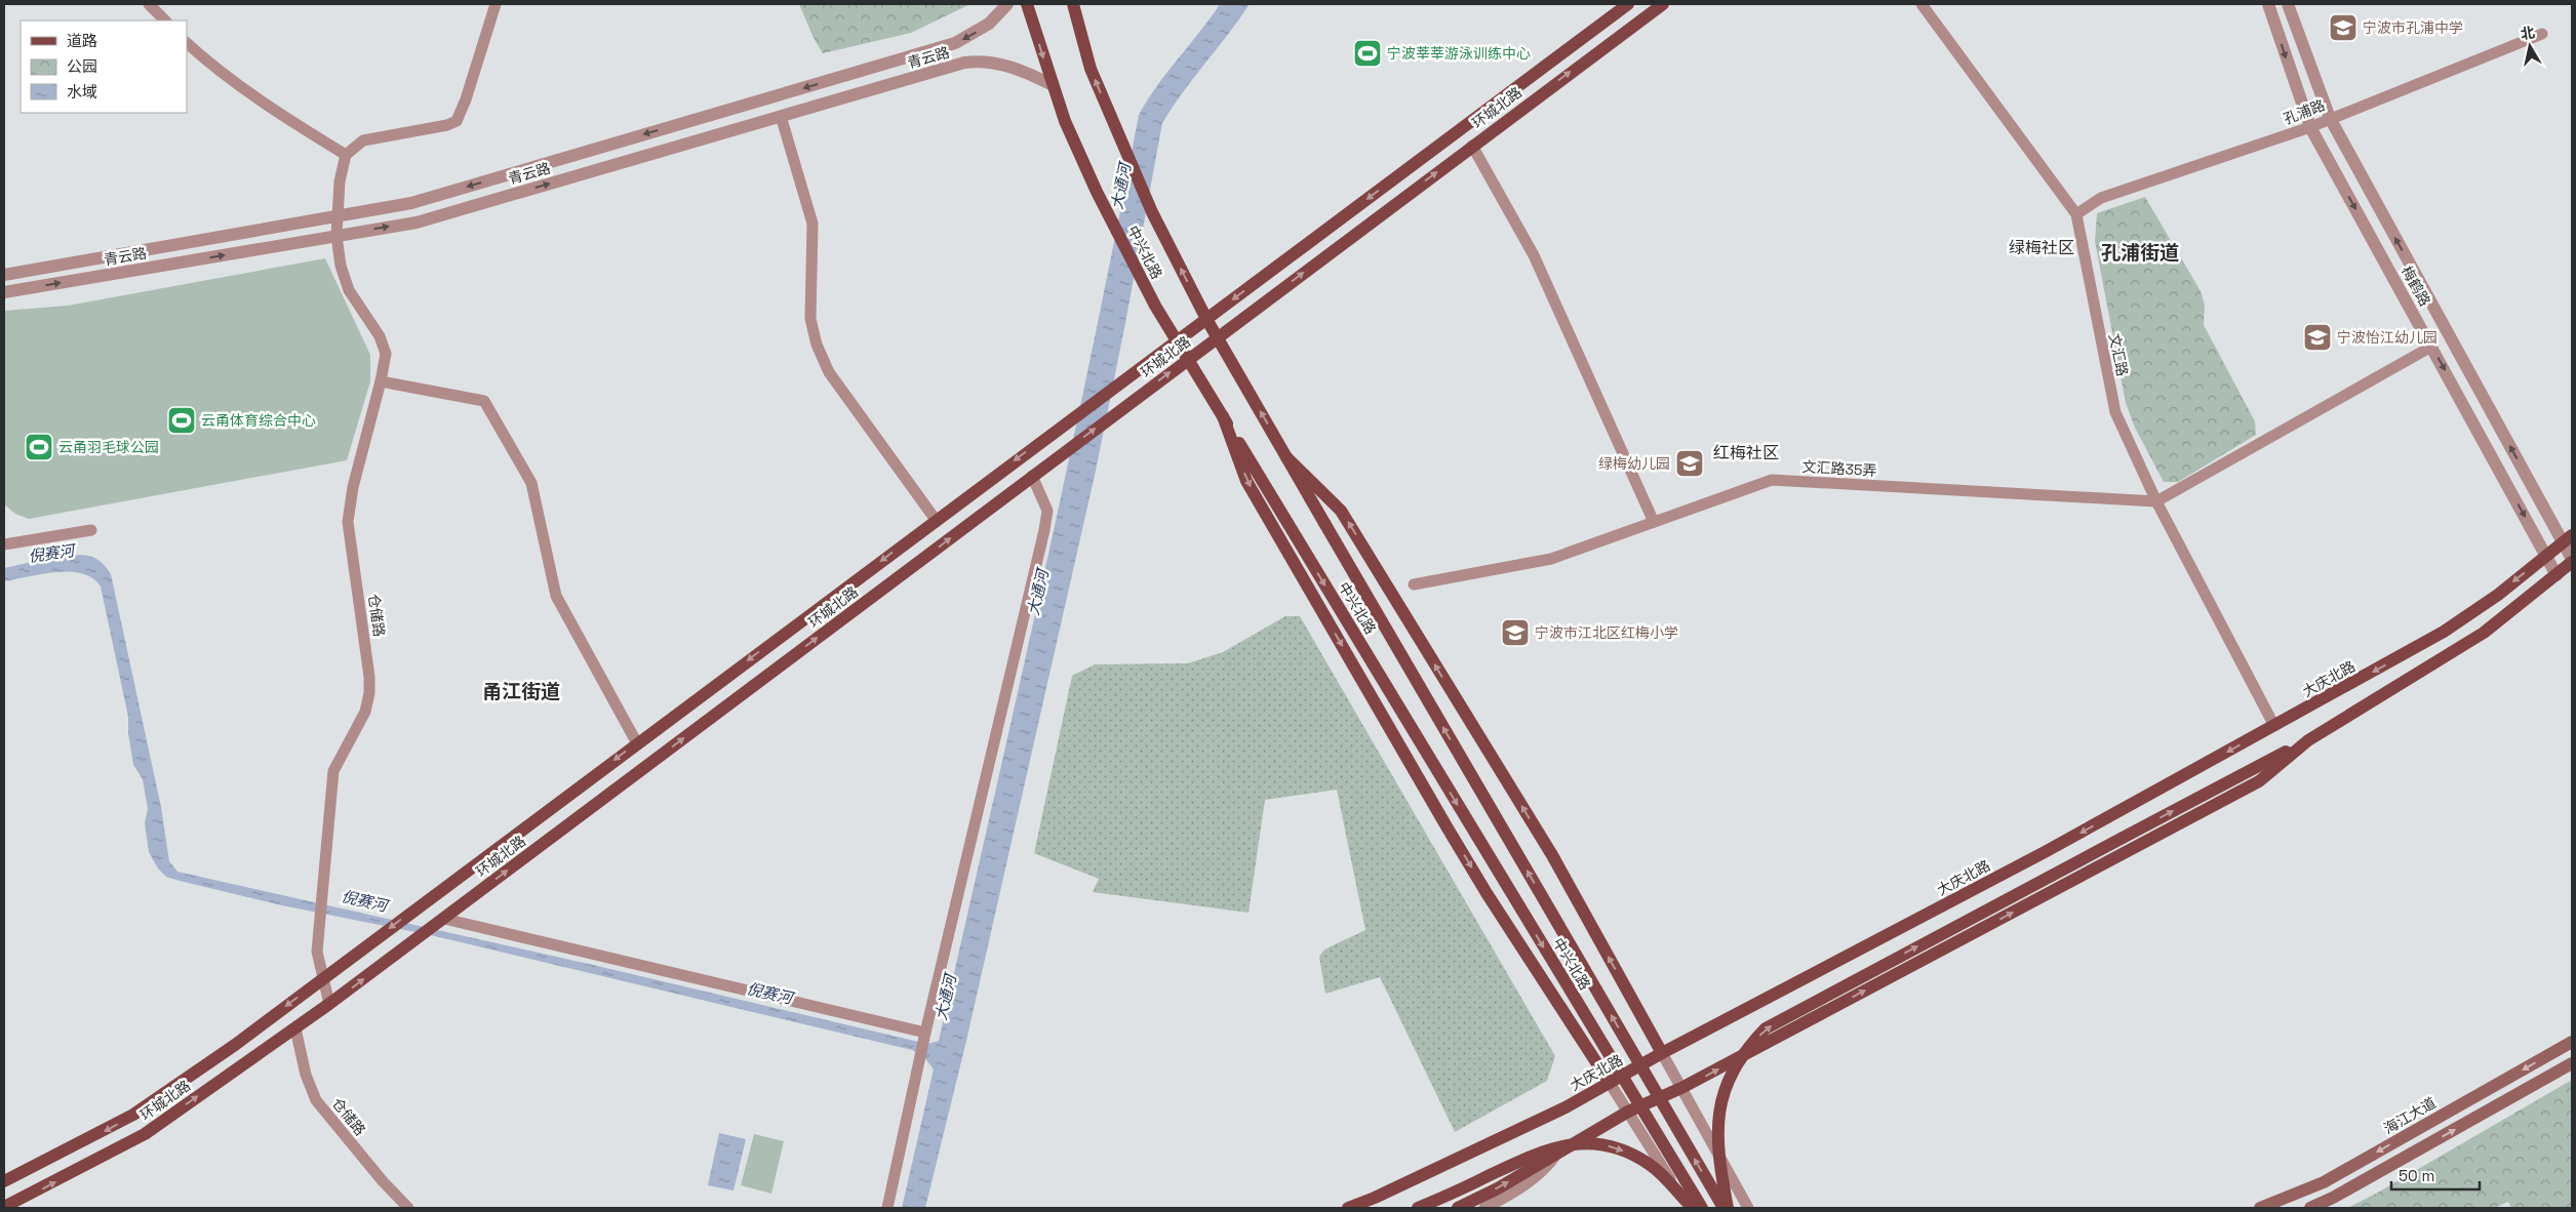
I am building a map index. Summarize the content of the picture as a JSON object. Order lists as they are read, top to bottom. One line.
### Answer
{"streets":{"main road":["环城北路","中兴北路","大庆北路","海江大道"],"street":["青云路","孔浦路","梅鹤路","文汇路","文汇路35弄","仓储路"]},"crossings":[["青云路","中兴北路"],["青云路","仓储路"],["环城北路","中兴北路"],["环城北路","仓储路"],["孔浦路","梅鹤路"],["孔浦路","文汇路"],["梅鹤路","大庆北路"],["文汇路","文汇路35弄"],["文汇路","大庆北路"]],"districts":["绿梅社区","孔浦街道","红梅社区","甬江街道"],"water":["大通河","倪赛河"],"places":{"school or university":["宁波市孔浦中学","宁波怡江幼儿园","绿梅幼儿园","宁波市江北区红梅小学"],"sports":["宁波莘莘游泳训练中心","云甬体育综合中心","云甬羽毛球公园"]},"legend":["道路","公园","水域"],"scale_bar":"50 m","north":"top"}
